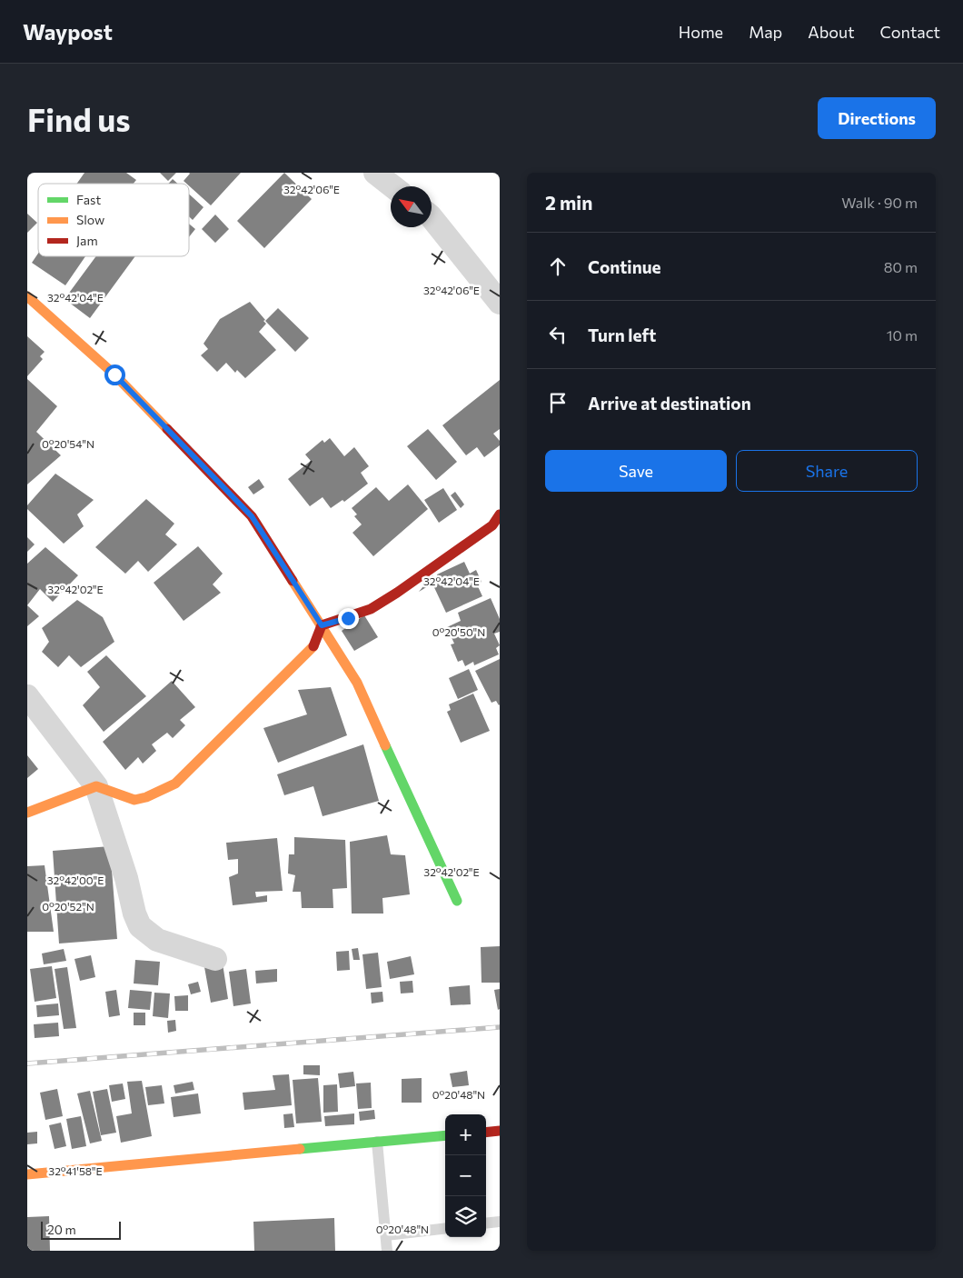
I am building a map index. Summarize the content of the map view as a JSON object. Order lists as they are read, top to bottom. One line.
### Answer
{"legend":["Fast","Slow","Jam"],"scale_bar":"20 m","north":"top left","page":{"header":"Waypost","nav":["Home","Map","About","Contact"],"buttons":["Directions",["Save","Share"]],"title":"Find us","heading":["2 min","Walk · 90 m"],"list":[["Continue","80 m"],["Turn left","10 m"],"Arrive at destination"],"map_buttons":["+","−"],"scale":"20 m"},"coordinates":["32°42'06\"E","32°42'04\"E","0°20'54\"N","32°42'02\"E","0°20'50\"N","32°42'00\"E","0°20'52\"N","0°20'48\"N","32°41'58\"E"]}
